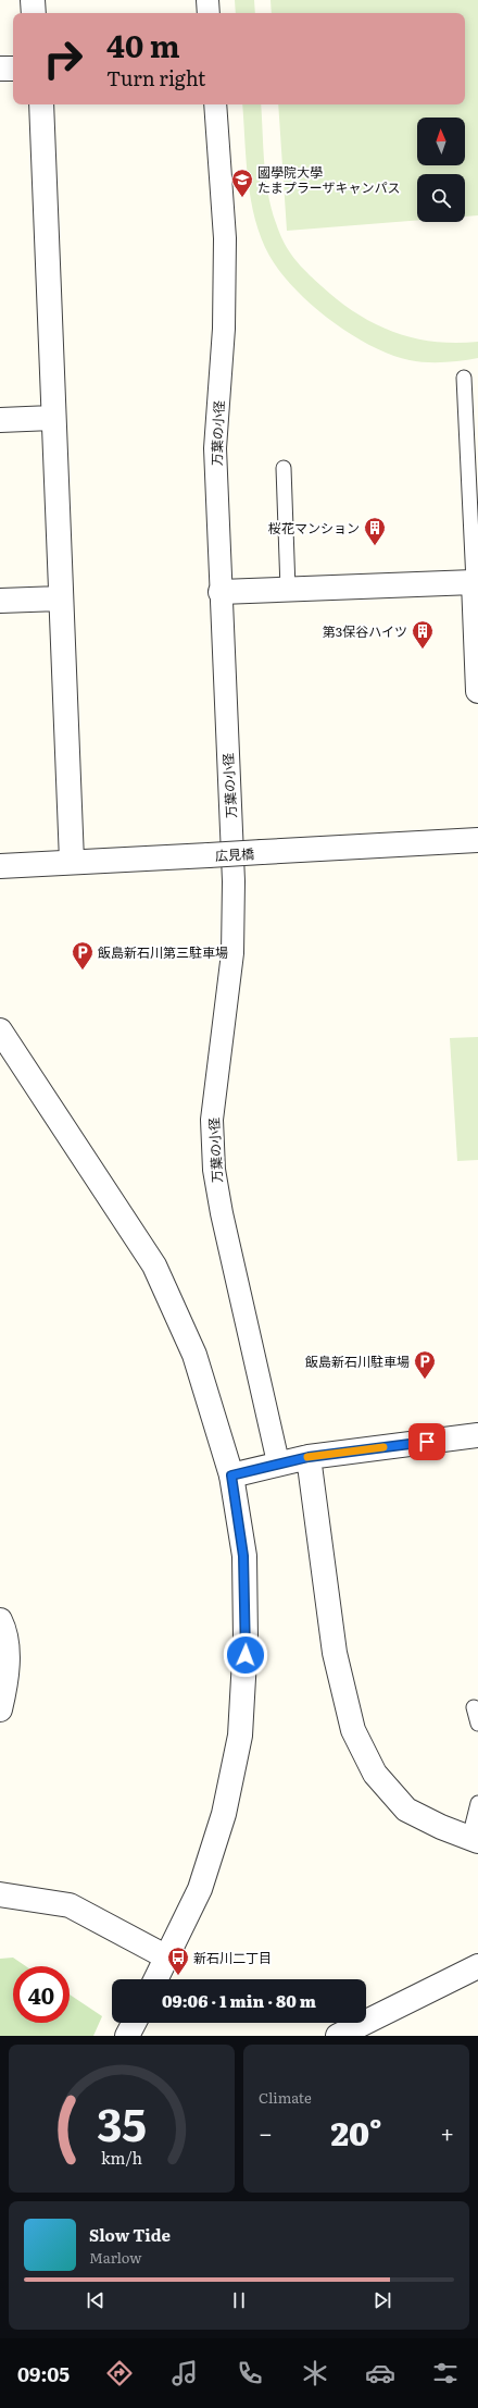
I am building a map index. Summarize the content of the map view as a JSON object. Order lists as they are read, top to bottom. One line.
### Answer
{"streets":{"street":["万葉の小径","広見橋"]},"places":{"school or university":["國學院大學 たまプラーザキャンパス"],"building":["桜花マンション","第3保谷ハイツ"],"parking":["飯島新石川第三駐車場","飯島新石川駐車場"],"bus stop":["新石川二丁目"]},"north":"top","page":{"turn":["40 m","Turn right"],"limit":"40","trip":"09:06 · 1 min · 80 m","tile":"Climate","heat":["−","20°","+"],"song":["Slow Tide","Marlow"],"tabs":"09:05","gauge":["35","km/h"]}}
